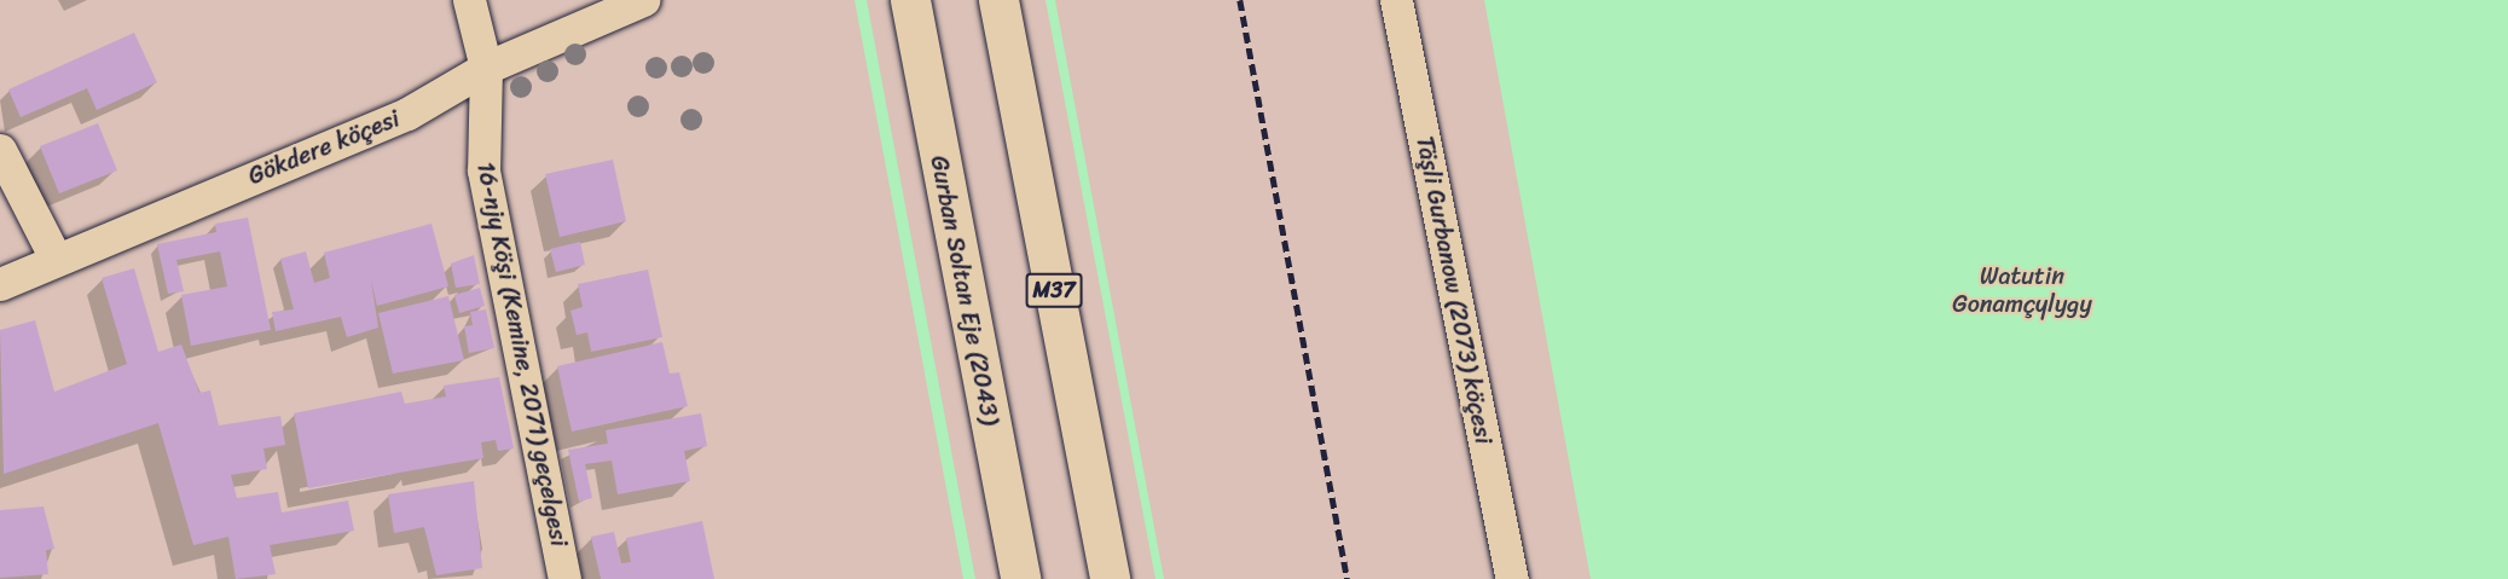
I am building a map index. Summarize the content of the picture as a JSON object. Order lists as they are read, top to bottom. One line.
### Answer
{"streets":{"highway":["Gurban Soltan Eje (2043)","M37"],"street":["Gökdere köçesi","Täşli Gurbanow (2073) köçesi","16-njy Köşi (Kemine, 2071) geçelgesi"]},"crossings":[["Gökdere köçesi","16-njy Köşi (Kemine, 2071) geçelgesi"]],"parks":["Watutin Gonamçylygy"]}
